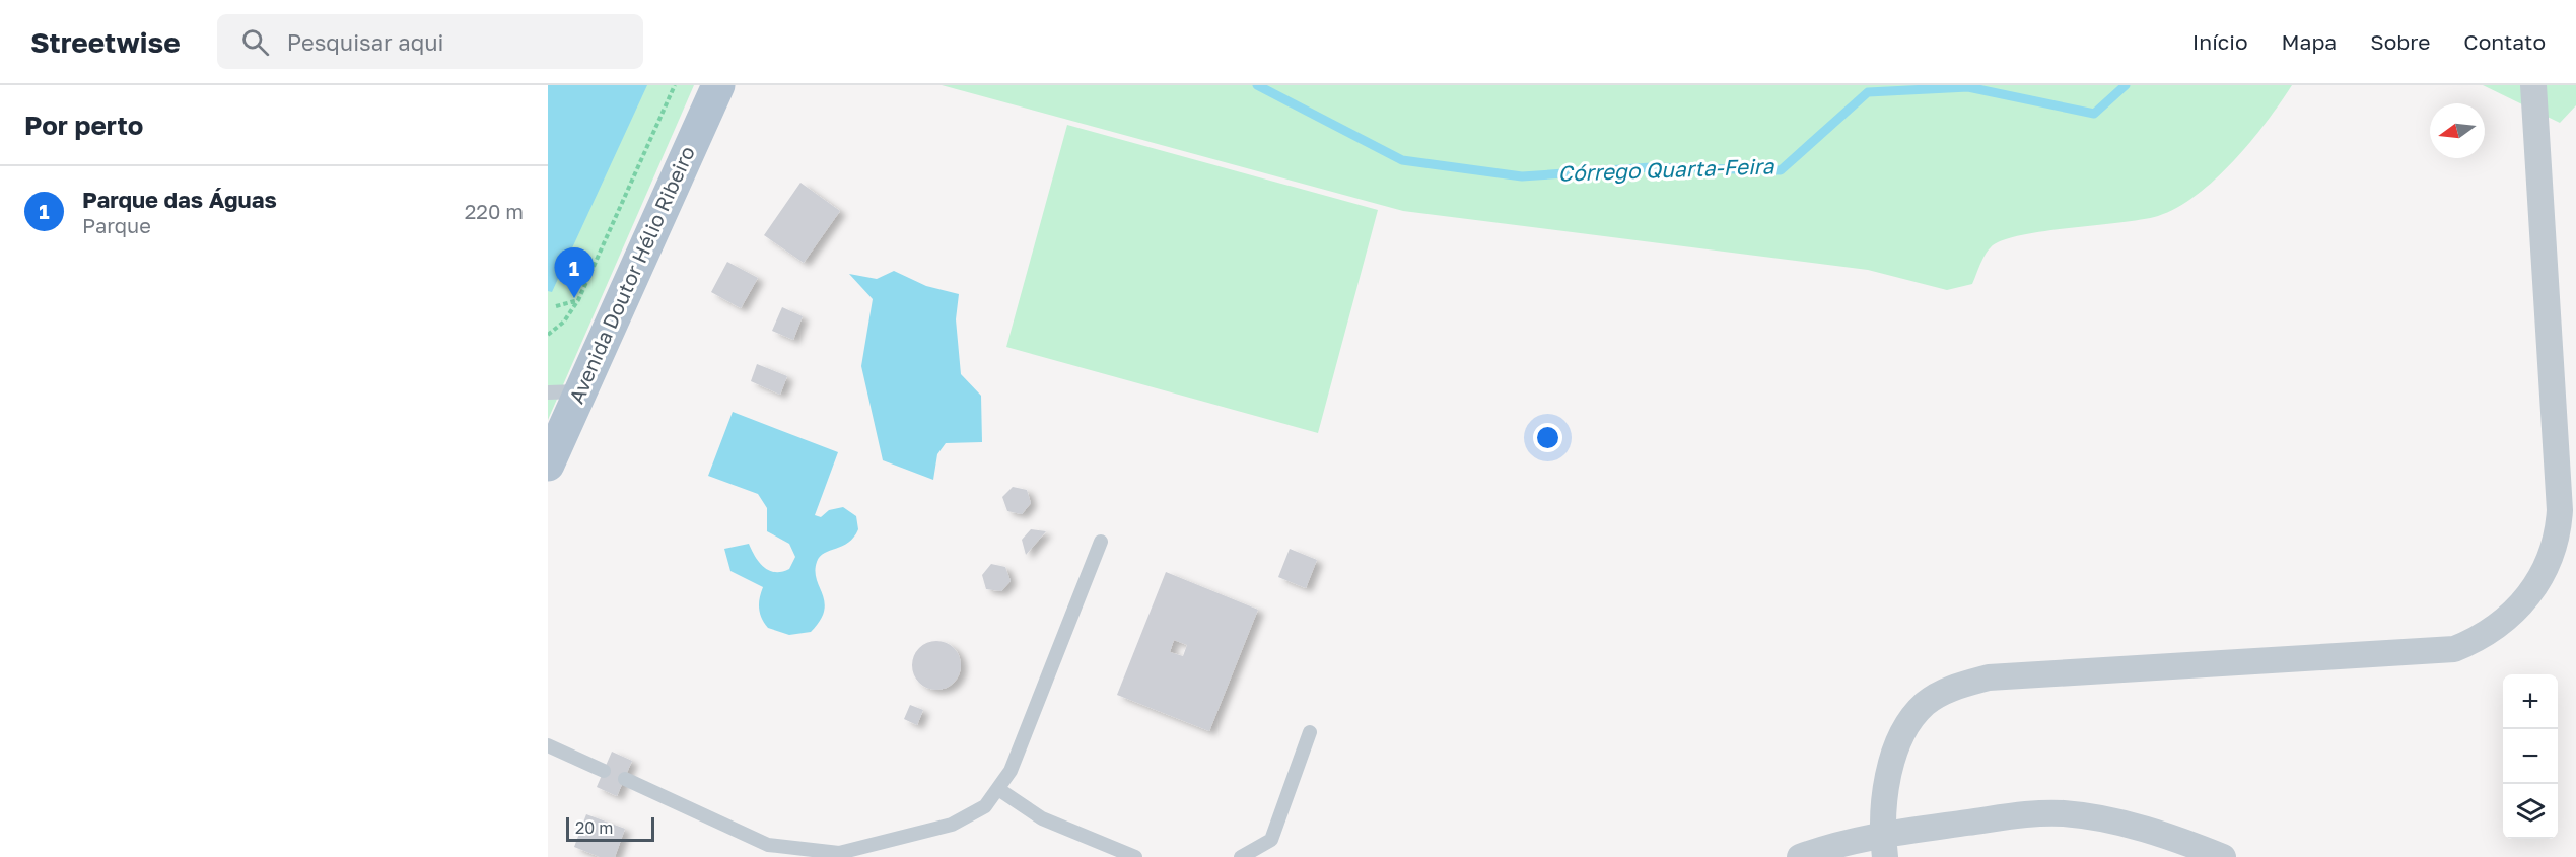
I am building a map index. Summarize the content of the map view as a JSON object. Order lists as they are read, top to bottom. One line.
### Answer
{"streets":{"main road":["Avenida Doutor Hélio Ribeiro"]},"water":["Córrego Quarta-Feira"],"scale_bar":"20 m","north":"left","page":{"header":"Streetwise","search":"Pesquisar aqui","nav":["Início","Mapa","Sobre","Contato"],"heading":"Por perto","list":[{"mark":"1","name":"Parque das Águas","note":"Parque","value":"220 m"}],"pins":"1","map_buttons":["+","−"],"scale":"20 m"}}
